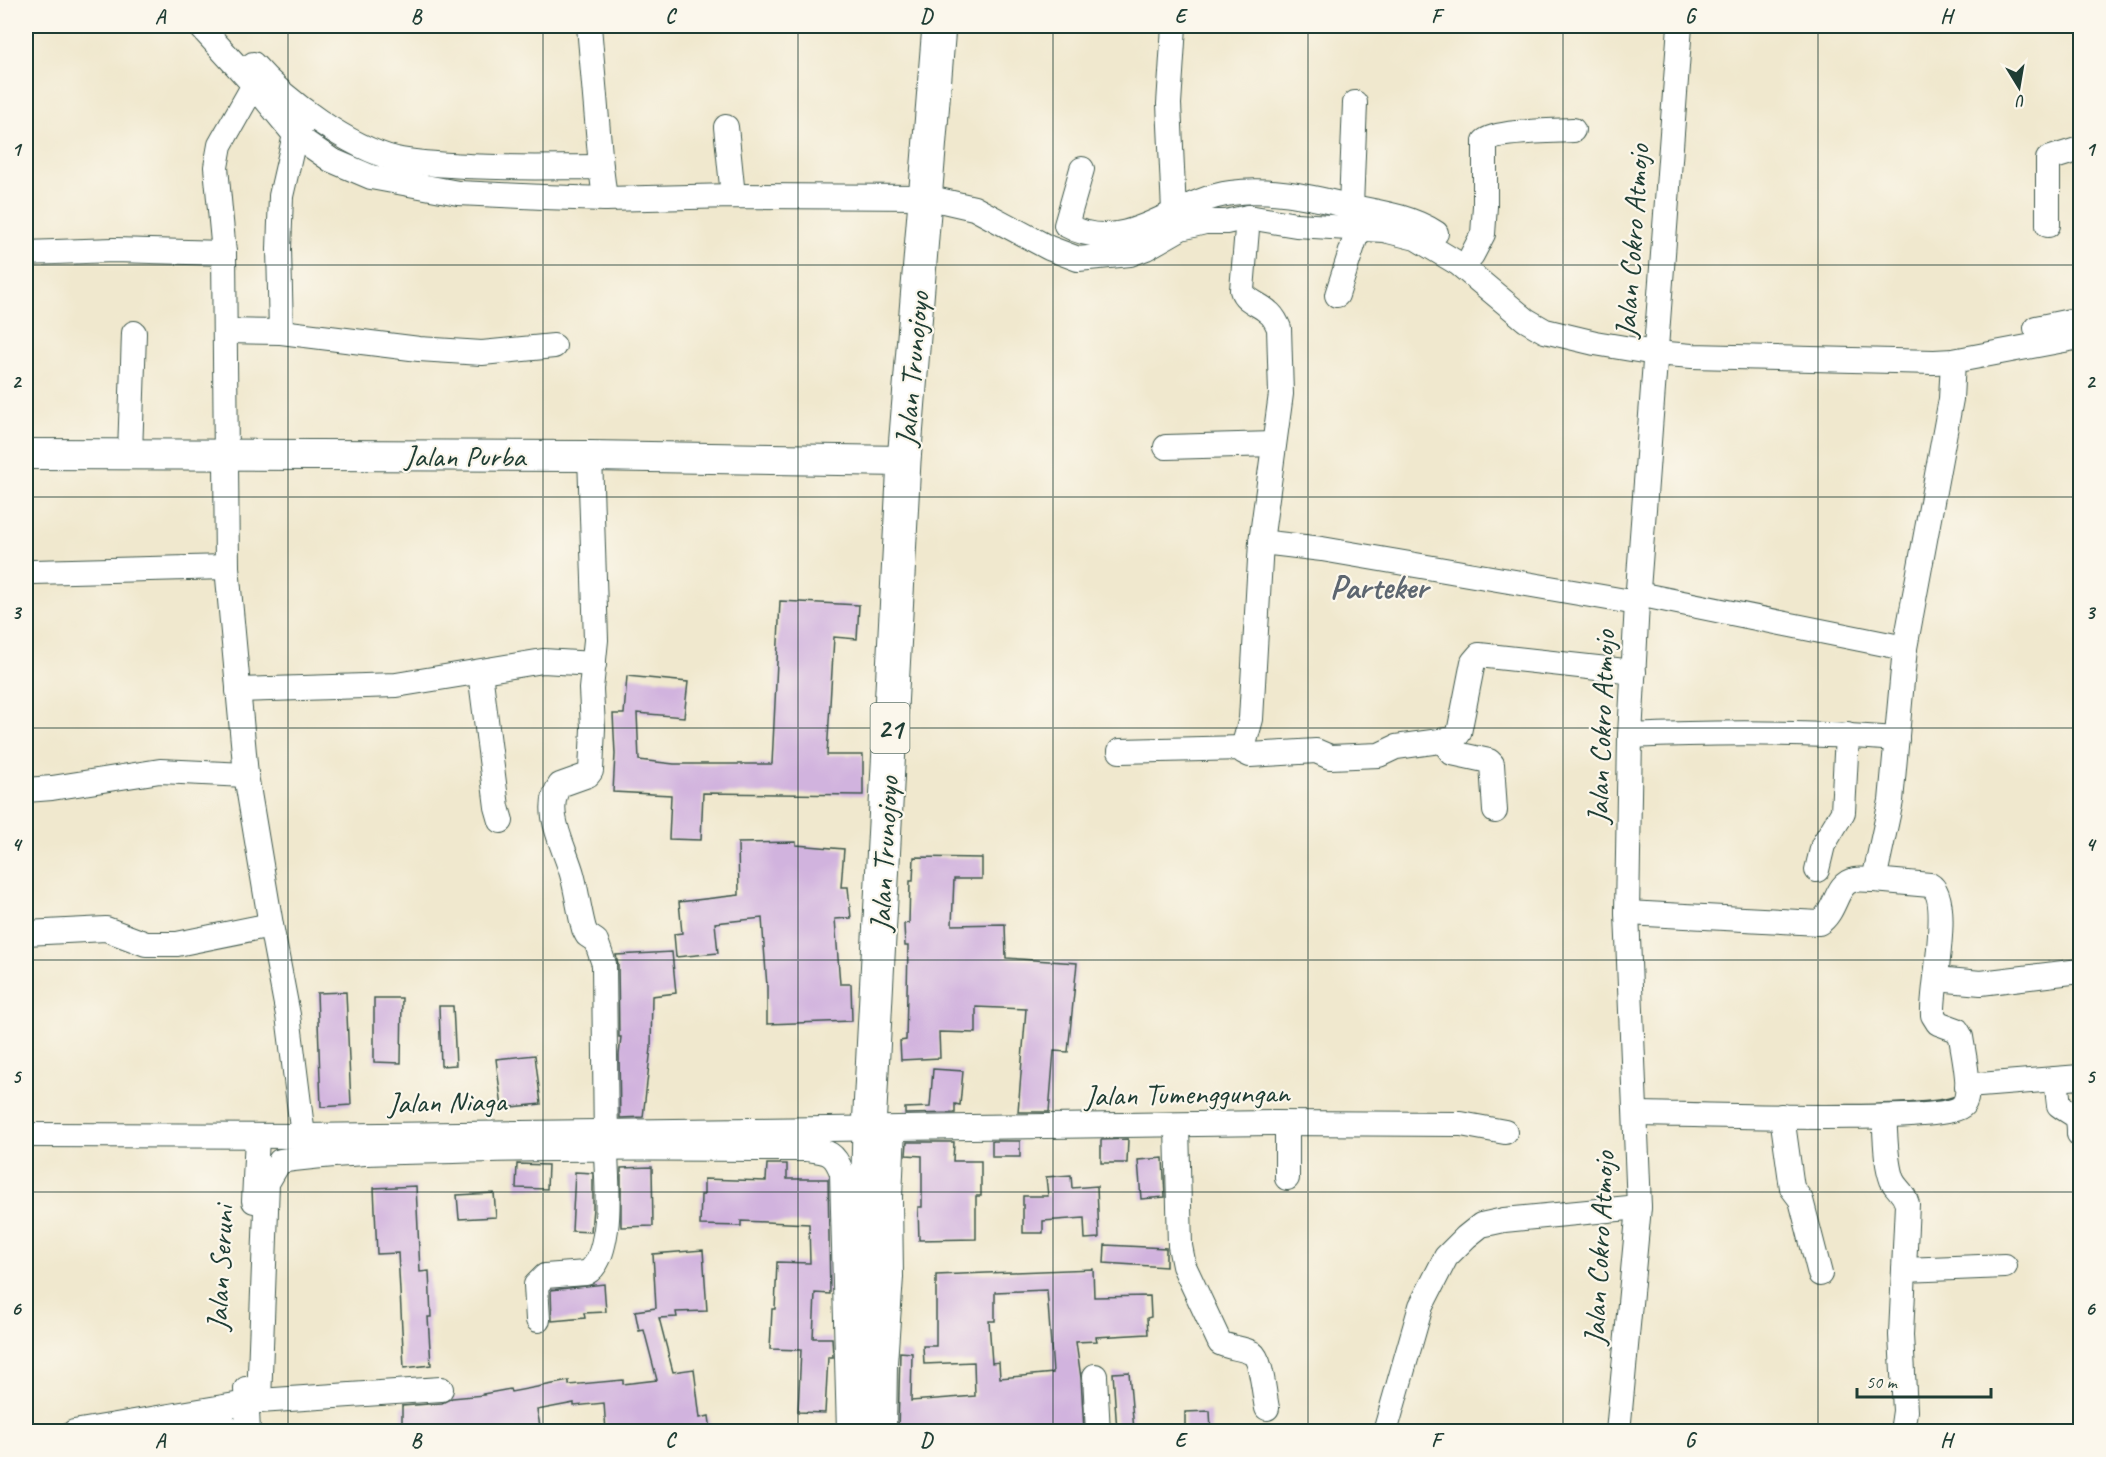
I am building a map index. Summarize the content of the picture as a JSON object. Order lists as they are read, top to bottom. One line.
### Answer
{"streets":{"highway":["Jalan Trunojoyo","21"],"main road":["Jalan Purba"],"street":["Jalan Cokro Atmojo","Jalan Tumenggungan","Jalan Niaga","Jalan Seruni"]},"crossings":[["Jalan Trunojoyo","Jalan Purba"],["Jalan Trunojoyo","Jalan Tumenggungan"],["Jalan Trunojoyo","Jalan Niaga"],["Jalan Tumenggungan","Jalan Niaga"],["Jalan Niaga","Jalan Seruni"]],"districts":["Parteker"],"scale_bar":"50 m","north":"bottom","grid":{"columns":["A","B","C","D","E","F","G","H"],"rows":["1","2","3","4","5","6"]}}
